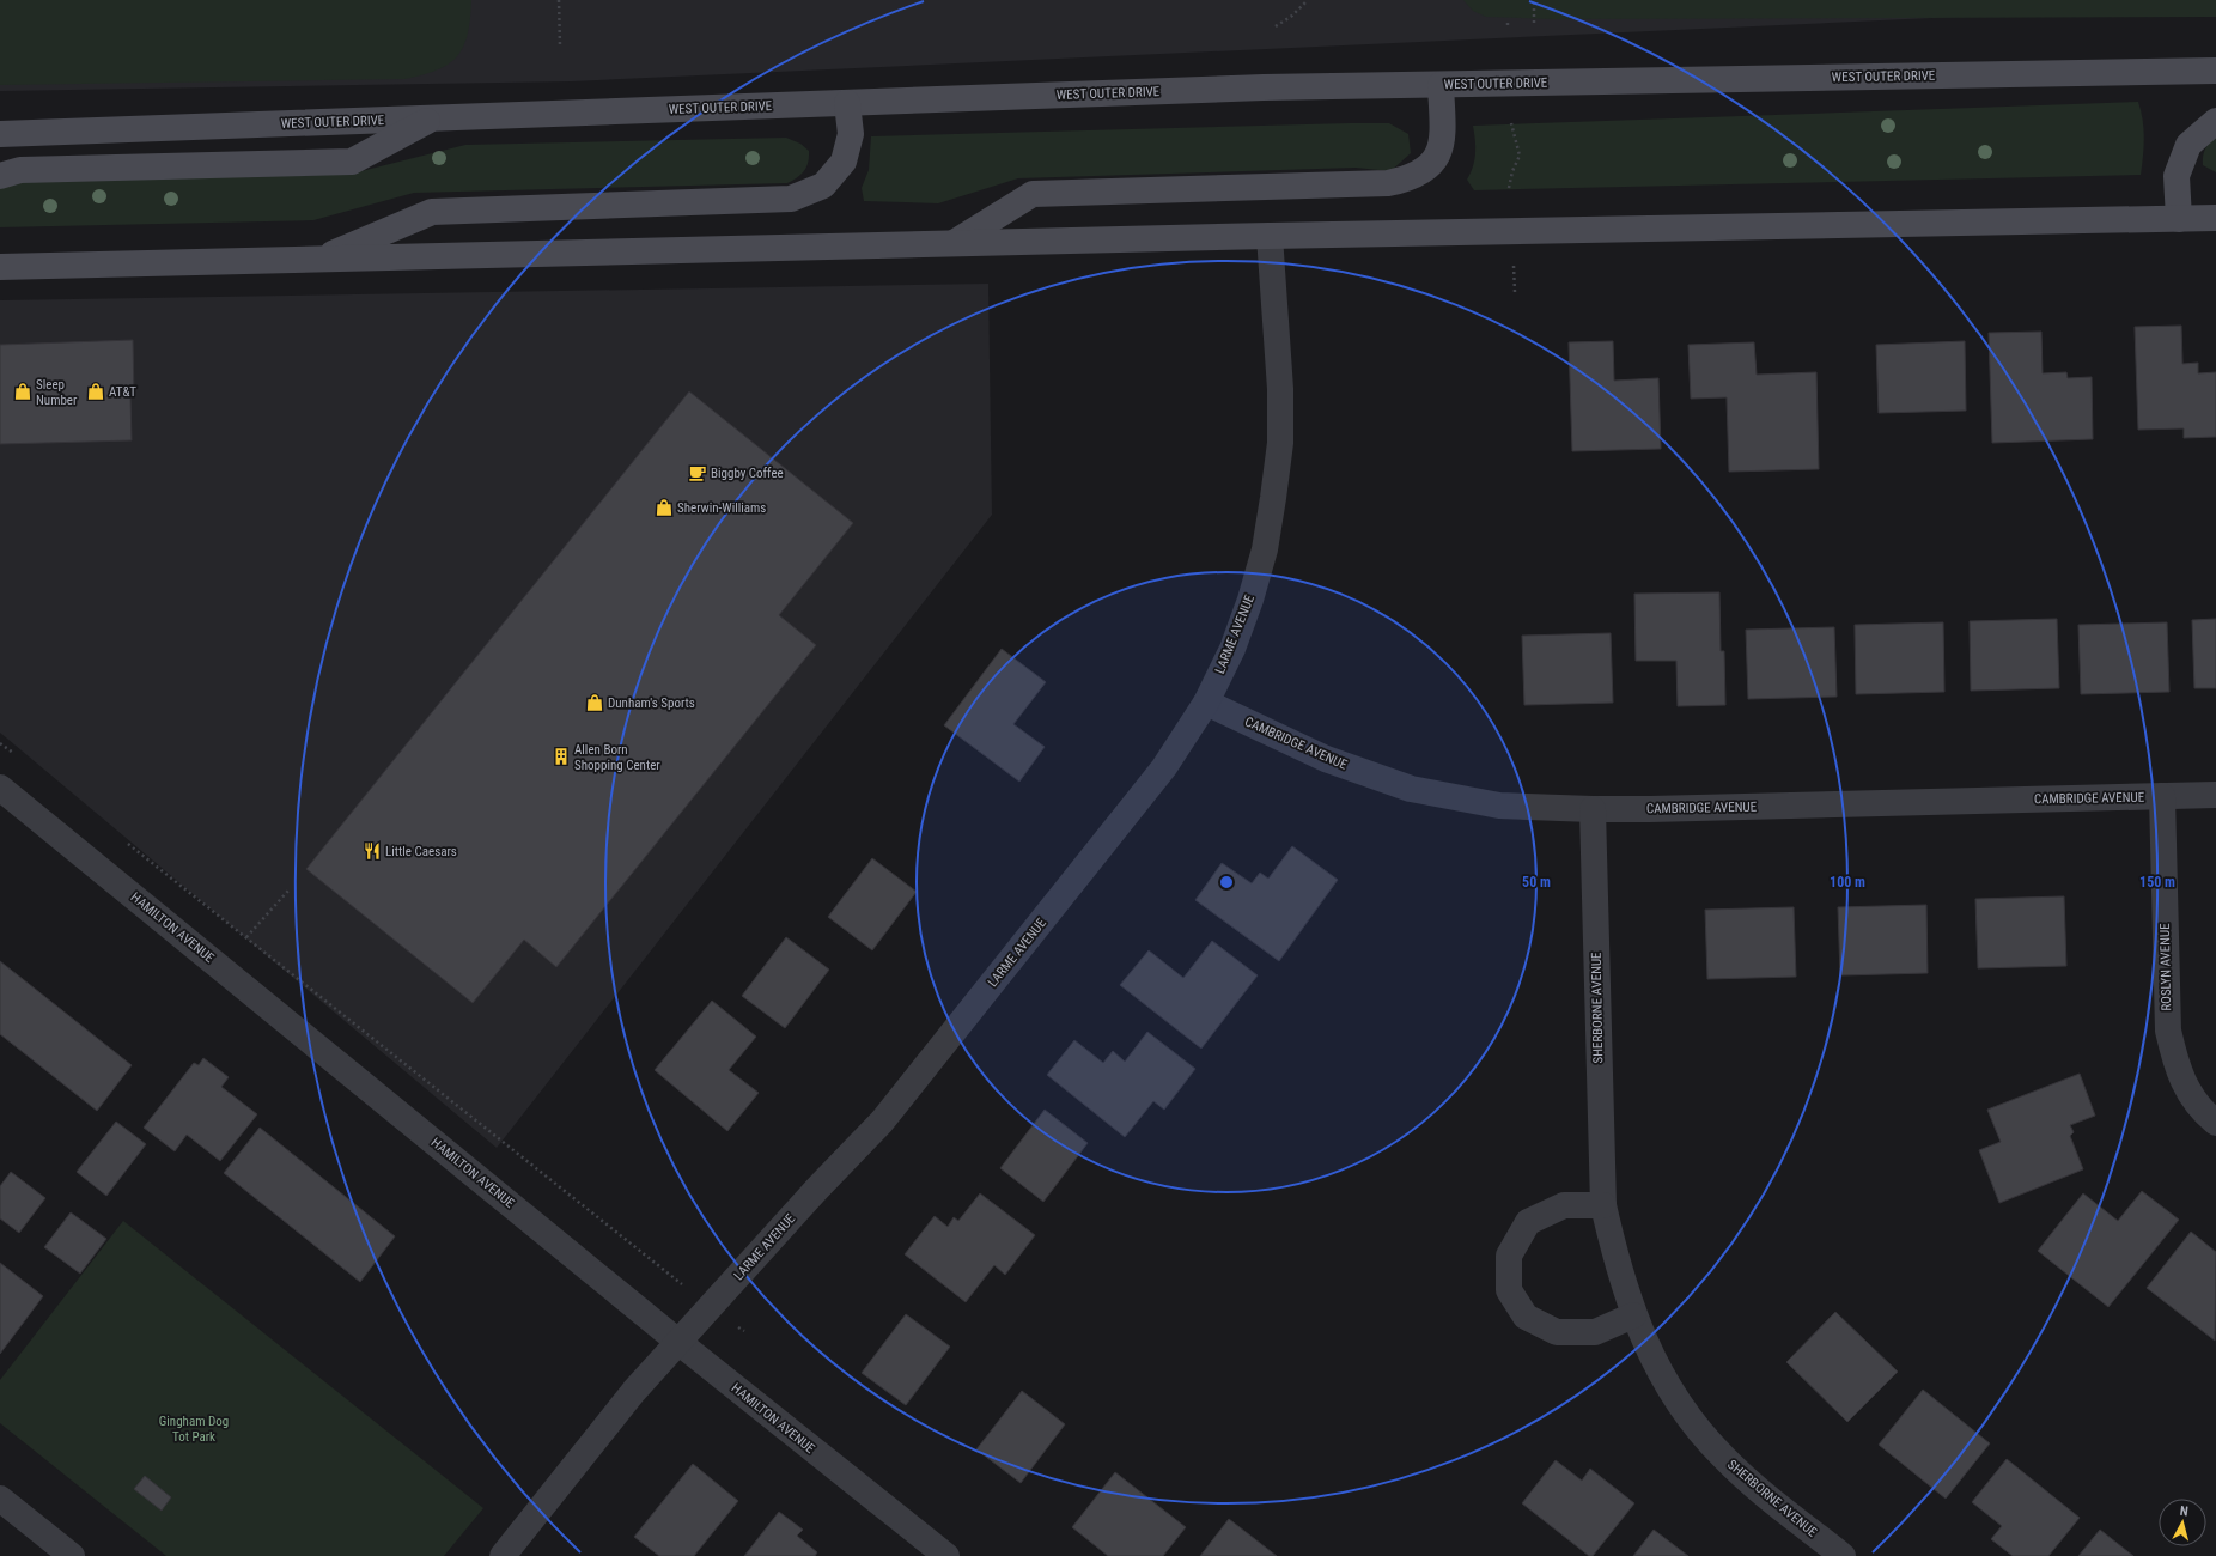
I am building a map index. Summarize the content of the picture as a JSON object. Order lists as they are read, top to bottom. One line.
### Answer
{"streets":{"main road":["WEST OUTER DRIVE"],"street":["LARME AVENUE","CAMBRIDGE AVENUE","HAMILTON AVENUE","ROSLYN AVENUE","SHERBORNE AVENUE"]},"crossings":[["LARME AVENUE","CAMBRIDGE AVENUE"],["LARME AVENUE","HAMILTON AVENUE"],["CAMBRIDGE AVENUE","ROSLYN AVENUE"],["CAMBRIDGE AVENUE","SHERBORNE AVENUE"]],"parks":["Gingham Dog Tot Park"],"places":{"shop":["Sleep Number","AT&T","Sherwin-Williams","Dunham's Sports"],"cafe":["Biggby Coffee"],"building":["Allen Born Shopping Center"],"restaurant":["Little Caesars"]},"north":"top","rings":["50 m","100 m","150 m"]}
